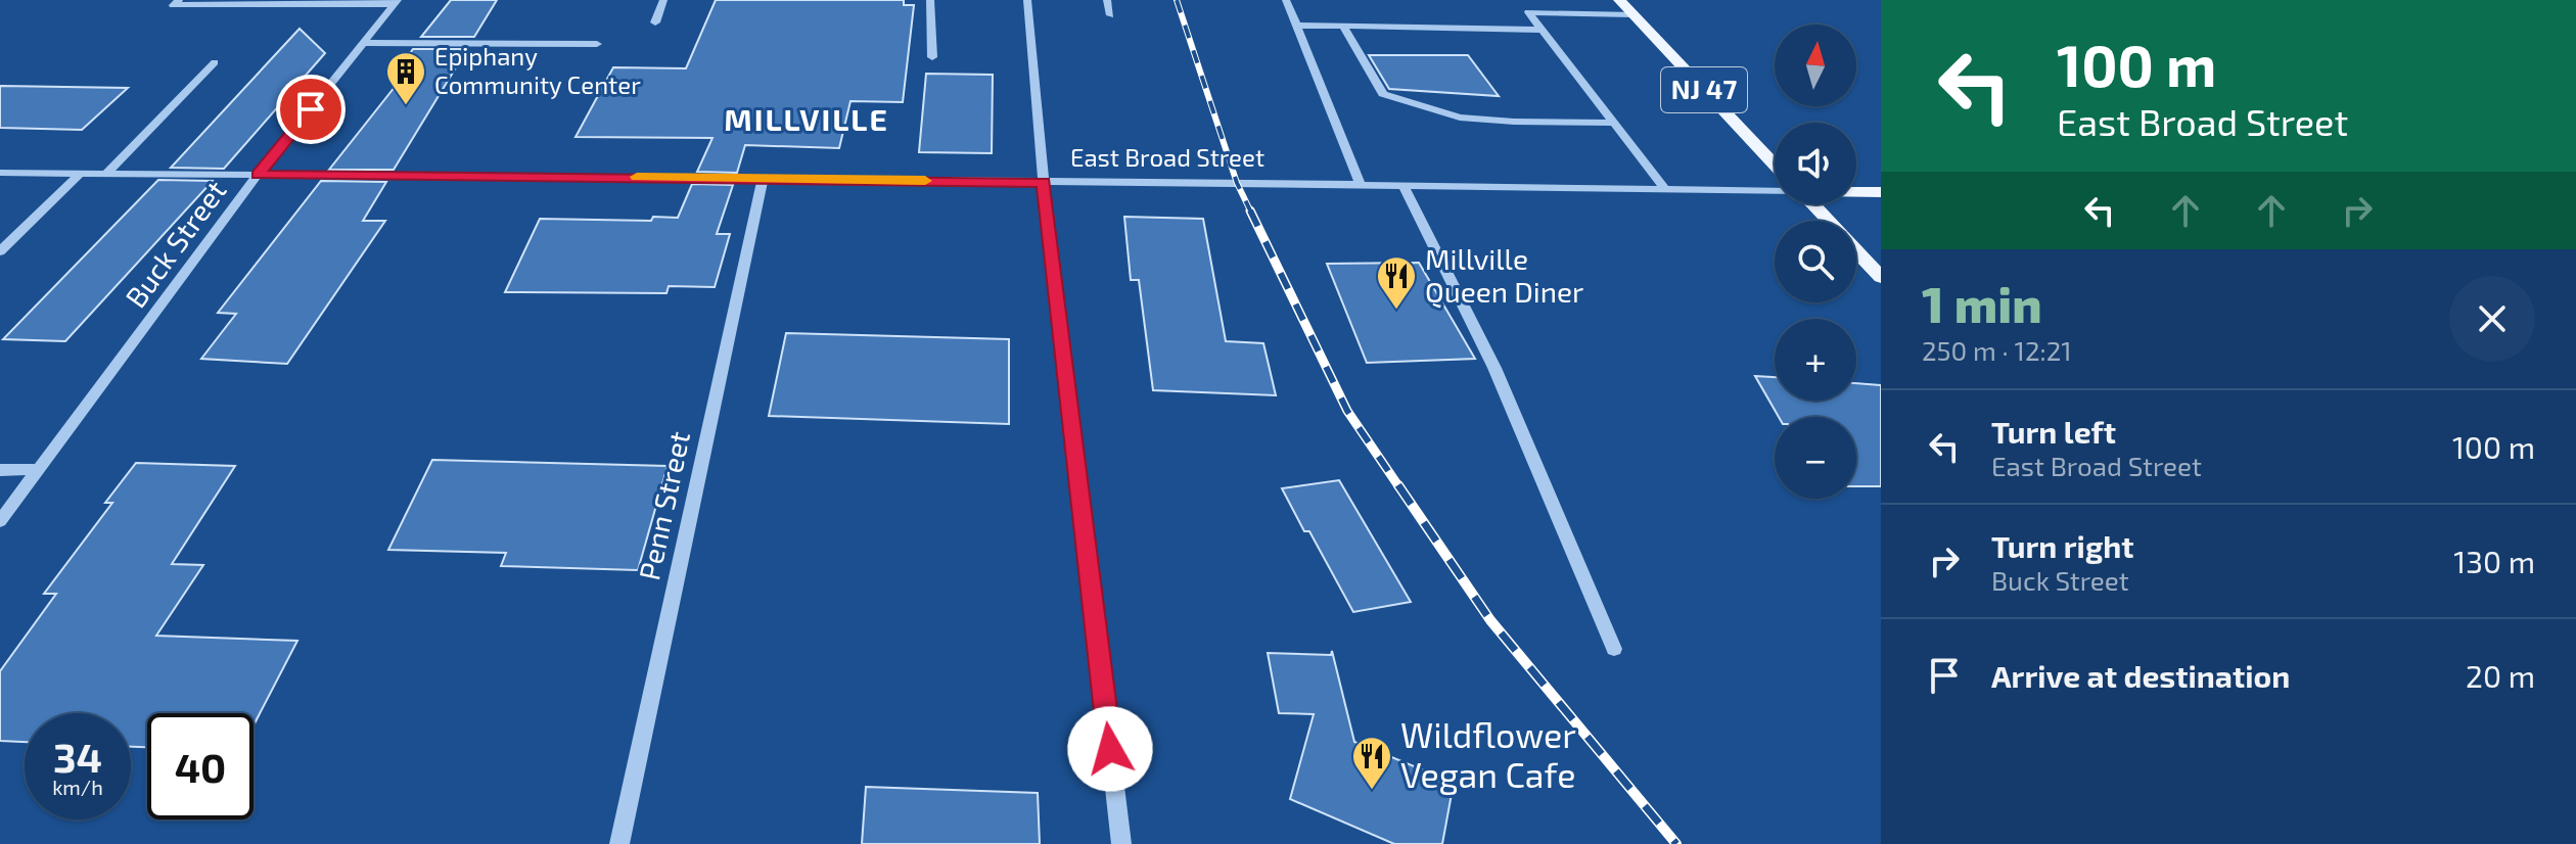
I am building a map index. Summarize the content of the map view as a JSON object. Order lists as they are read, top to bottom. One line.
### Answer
{"streets":{"main road":["NJ 47","East Broad Street"],"street":["Buck Street","Penn Street"]},"crossings":[["East Broad Street","Buck Street"],["East Broad Street","Penn Street"]],"districts":["MILLVILLE"],"places":{"building":["Epiphany Community Center"],"restaurant":["Millville Queen Diner","Wildflower Vegan Cafe"]},"north":"top","page":{"turn":["100 m","East Broad Street"],"map_buttons":["+","−"],"heading":["1 min","250 m · 12:21"],"list":[{"name":"Turn left","note":"East Broad Street","value":"100 m"},{"name":"Turn right","note":"Buck Street","value":"130 m"},{"name":"Arrive at destination","value":"20 m"}],"speed":"34 km/h","limit":"40"}}
